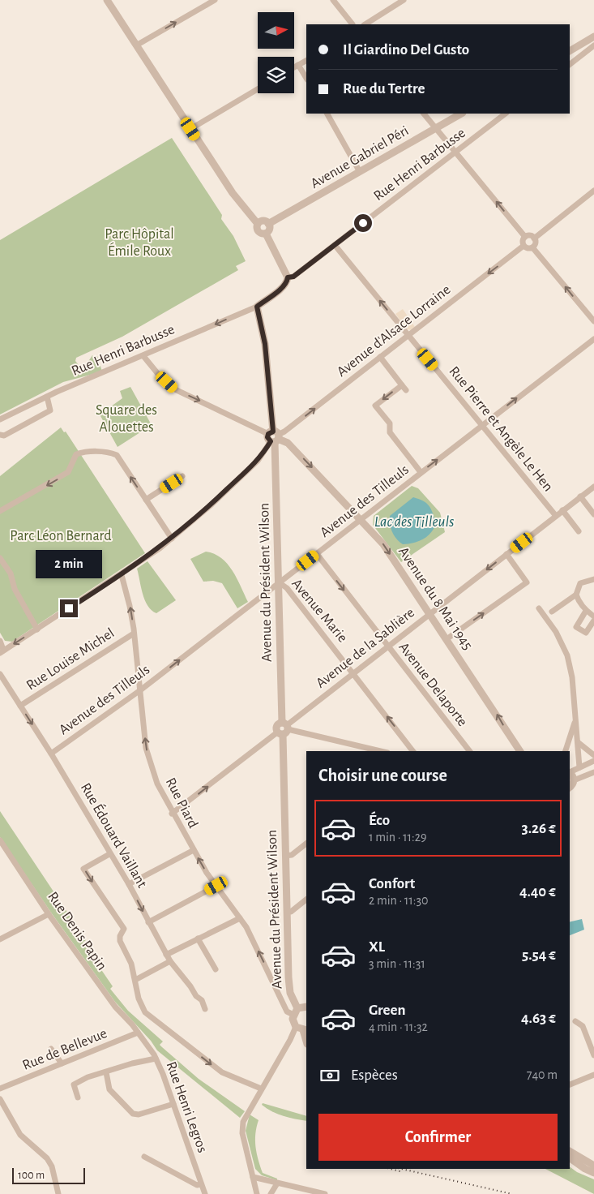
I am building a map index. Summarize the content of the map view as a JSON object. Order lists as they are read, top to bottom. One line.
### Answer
{"streets":{"street":["Avenue Gabriel Péri","Rue Henri Barbusse","Avenue d'Alsace Lorraine","Rue Pierre et Angèle Le Hen","Avenue des Tilleuls","Avenue du Président Wilson","Avenue du 8 Mai 1945","Avenue Marie","Avenue de la Sablière","Rue Louise Michel","Avenue Delaporte","Rue Piard","Rue Édouard Vaillant","Rue Denis Papin","Rue de Bellevue","Rue Henri Legros"]},"crossings":[["Rue Henri Barbusse","Rue Pierre et Angèle Le Hen"],["Rue Henri Barbusse","Avenue du Président Wilson"],["Avenue d'Alsace Lorraine","Rue Pierre et Angèle Le Hen"],["Avenue d'Alsace Lorraine","Avenue du Président Wilson"],["Avenue d'Alsace Lorraine","Avenue du 8 Mai 1945"],["Rue Pierre et Angèle Le Hen","Avenue des Tilleuls"],["Rue Pierre et Angèle Le Hen","Avenue de la Sablière"],["Avenue des Tilleuls","Avenue du Président Wilson"],["Avenue des Tilleuls","Avenue du 8 Mai 1945"],["Avenue des Tilleuls","Avenue Marie"],["Avenue des Tilleuls","Avenue Delaporte"],["Avenue des Tilleuls","Rue Piard"],["Avenue des Tilleuls","Rue Édouard Vaillant"],["Avenue du Président Wilson","Avenue du 8 Mai 1945"],["Avenue du Président Wilson","Avenue Marie"],["Avenue du Président Wilson","Avenue de la Sablière"],["Avenue du Président Wilson","Rue Piard"],["Avenue du 8 Mai 1945","Avenue de la Sablière"],["Avenue Marie","Avenue de la Sablière"],["Avenue de la Sablière","Avenue Delaporte"],["Avenue de la Sablière","Rue Piard"],["Rue Louise Michel","Rue Piard"],["Rue Louise Michel","Rue Édouard Vaillant"],["Rue Denis Papin","Rue de Bellevue"],["Rue Denis Papin","Rue Henri Legros"],["Rue de Bellevue","Rue Henri Legros"]],"one_way":["Avenue des Tilleuls","Avenue Marie","Avenue Delaporte","Rue Piard"],"water":["Lac des Tilleuls"],"parks":["Parc Hôpital Émile Roux","Square des Alouettes","Parc Léon Bernard"],"scale_bar":"100 m","north":"right","page":{"banner":["Il Giardino Del Gusto","Rue du Tertre"],"bubble":"2 min","heading":"Choisir une course","list":[{"name":"Éco","note":"1 min · 11:29","value":"3.26 €"},{"name":"Confort","note":"2 min · 11:30","value":"4.40 €"},{"name":"XL","note":"3 min · 11:31","value":"5.54 €"},{"name":"Green","note":"4 min · 11:32","value":"4.63 €"}],"pay":["Espèces","740 m"],"buttons":"Confirmer","scale":"100 m"}}
